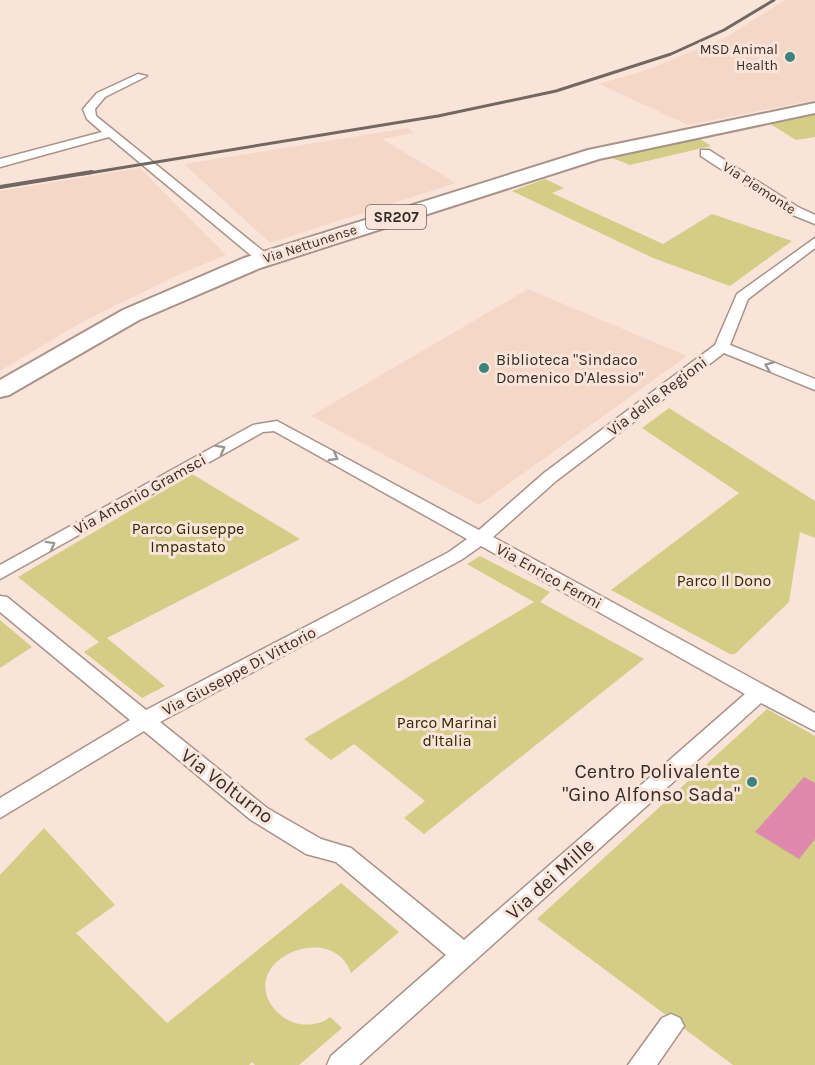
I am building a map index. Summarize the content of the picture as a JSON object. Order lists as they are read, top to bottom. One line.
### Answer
{"streets":{"main road":["SR207","Via Nettunense"],"street":["Via Piemonte","Via delle Regioni","Via Antonio Gramsci","Via Enrico Fermi","Via Giuseppe Di Vittorio","Via Volturno","Via dei Mille"]},"crossings":[["Via delle Regioni","Via Enrico Fermi"],["Via delle Regioni","Via Giuseppe Di Vittorio"],["Via Antonio Gramsci","Via Enrico Fermi"],["Via Enrico Fermi","Via Giuseppe Di Vittorio"],["Via Enrico Fermi","Via dei Mille"],["Via Giuseppe Di Vittorio","Via Volturno"],["Via Volturno","Via dei Mille"]],"one_way":["Via Antonio Gramsci","Via Enrico Fermi"],"parks":["Parco Giuseppe Impastato","Parco Il Dono","Parco Marinai d'Italia"],"places":["MSD Animal Health","Biblioteca \"Sindaco Domenico D'Alessio\"","Centro Polivalente \"Gino Alfonso Sada\""]}
